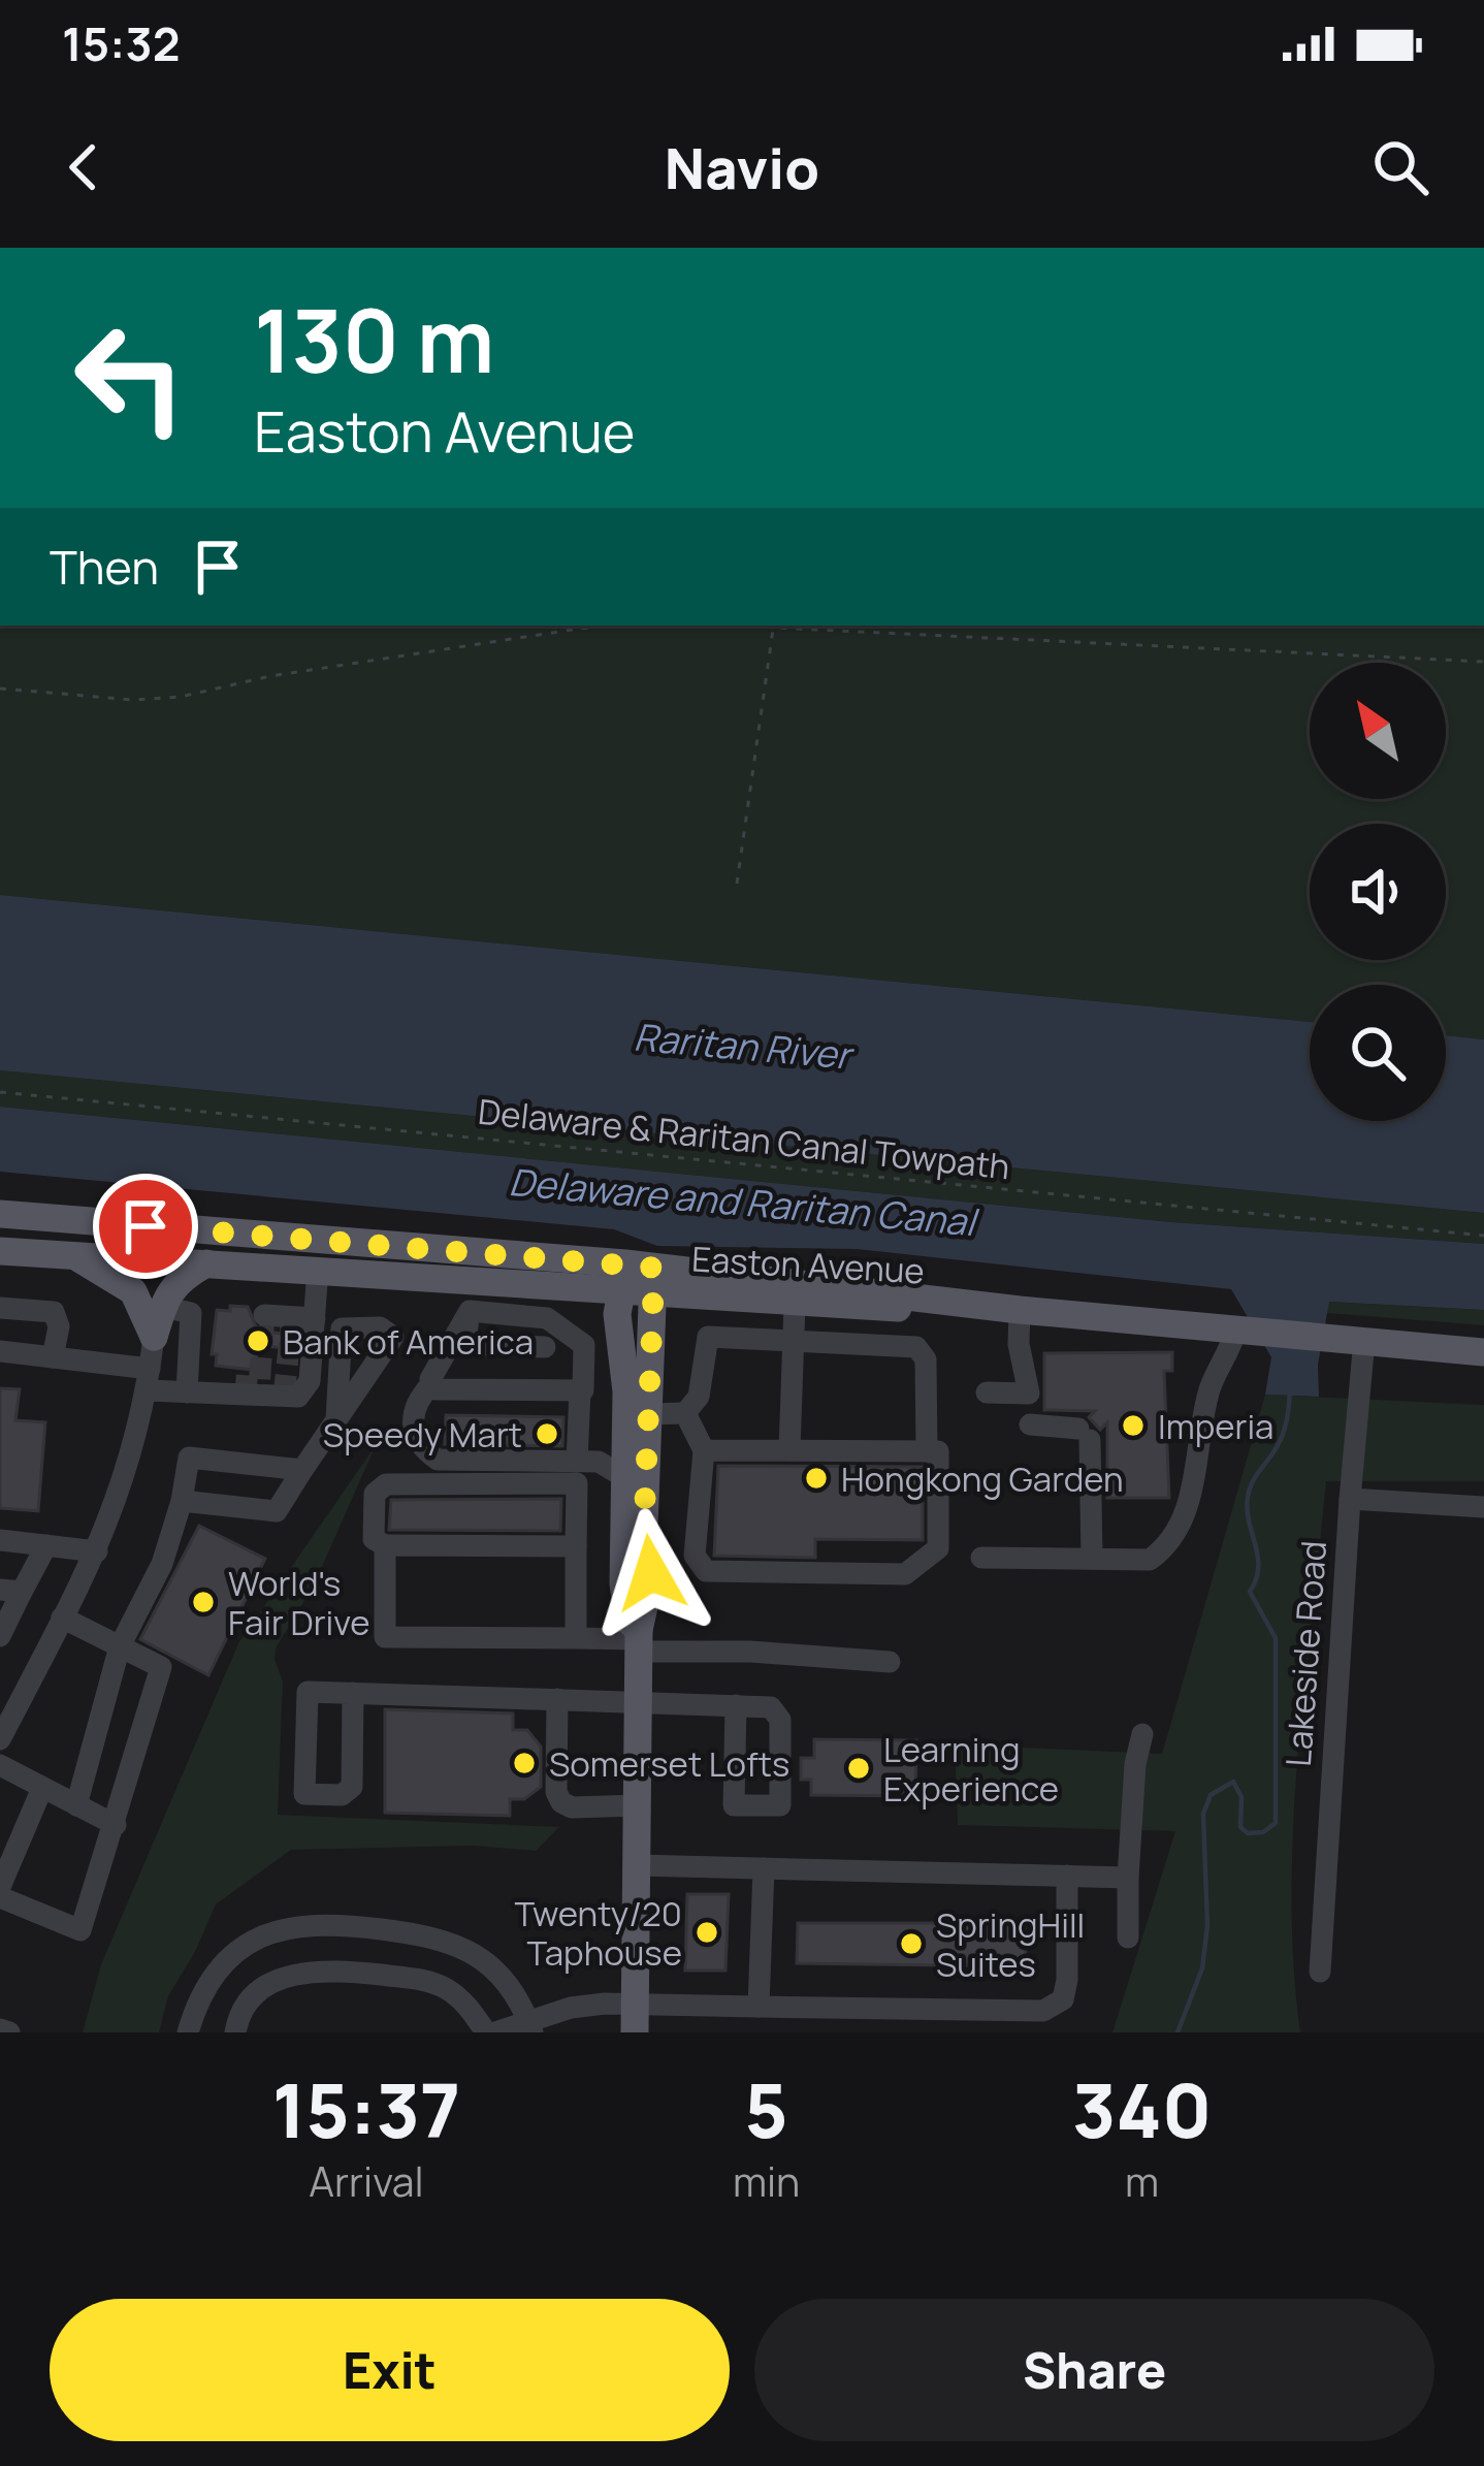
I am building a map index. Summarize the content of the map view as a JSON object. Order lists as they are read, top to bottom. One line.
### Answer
{"streets":{"main road":["Easton Avenue"],"street":["Lakeside Road"],"path":["Delaware & Raritan Canal Towpath"]},"crossings":[["Easton Avenue","Lakeside Road"]],"water":["Raritan River","Delaware and Raritan Canal"],"places":["Bank of America","Imperia","Speedy Mart","Hongkong Garden","World's Fair Drive","Somerset Lofts","Learning Experience","Twenty/20 Taphouse","SpringHill Suites"],"north":"top left","page":{"status":"15:32","header":"Navio","turn":["130 m","Easton Avenue"],"then":"Then","eta":["15:37","Arrival","5","min","340","m"],"buttons":["Exit","Share"]}}
